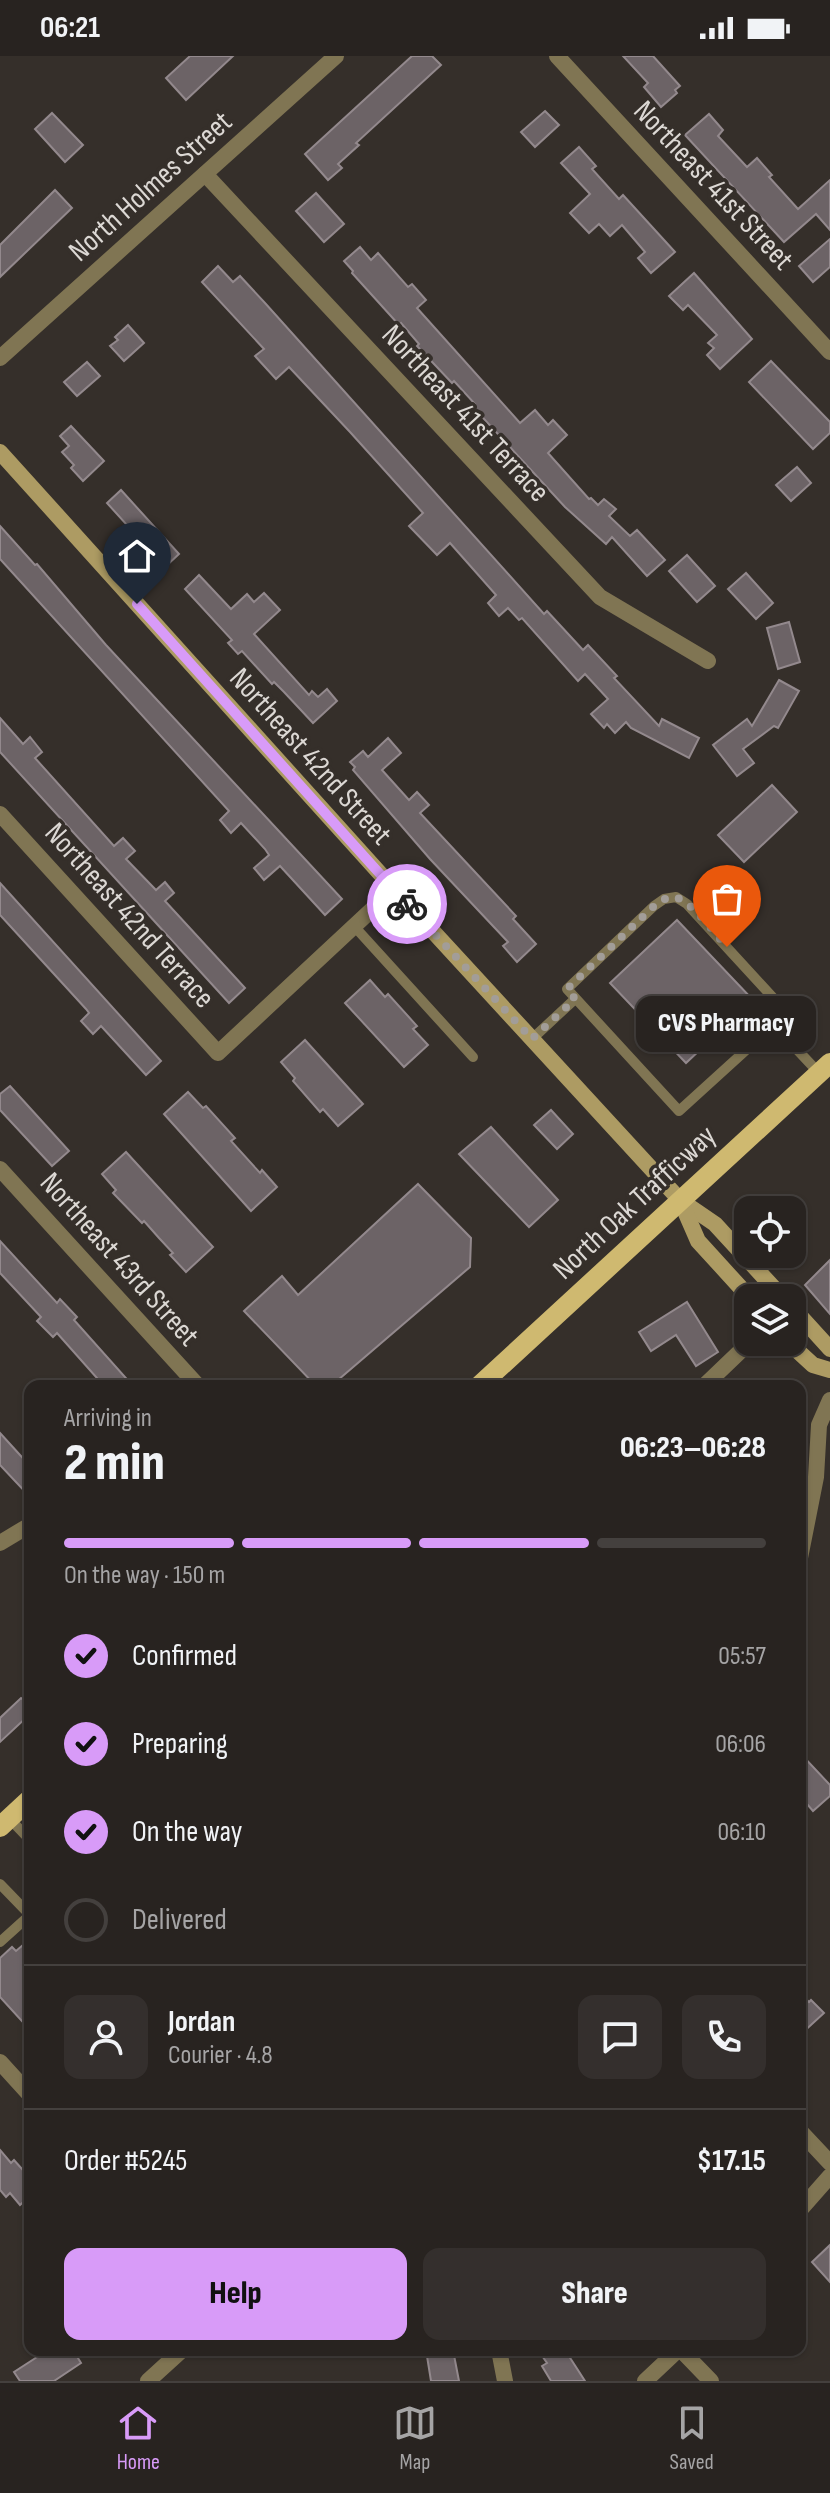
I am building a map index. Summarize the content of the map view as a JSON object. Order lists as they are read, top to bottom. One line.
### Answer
{"streets":{"main road":["Northeast 42nd Street","North Oak Trafficway"],"street":["Northeast 41st Street","North Holmes Street","Northeast 41st Terrace","Northeast 42nd Terrace","Northeast 43rd Street"]},"crossings":[["North Holmes Street","Northeast 41st Terrace"],["Northeast 42nd Street","North Oak Trafficway"]],"places":["CVS Pharmacy"],"page":{"status":"06:21","bubble":"CVS Pharmacy","heading":["2 min","Arriving in","06:23–06:28"],"panel":["Jordan","Courier · 4.8","Order #5245","$17.15"],"bar":"On the way · 150 m","list":[["Confirmed","05:57"],["Preparing","06:06"],["On the way","06:10"],"Delivered"],"buttons":["Help","Share"],"tabs":["Home","Map","Saved"]}}
